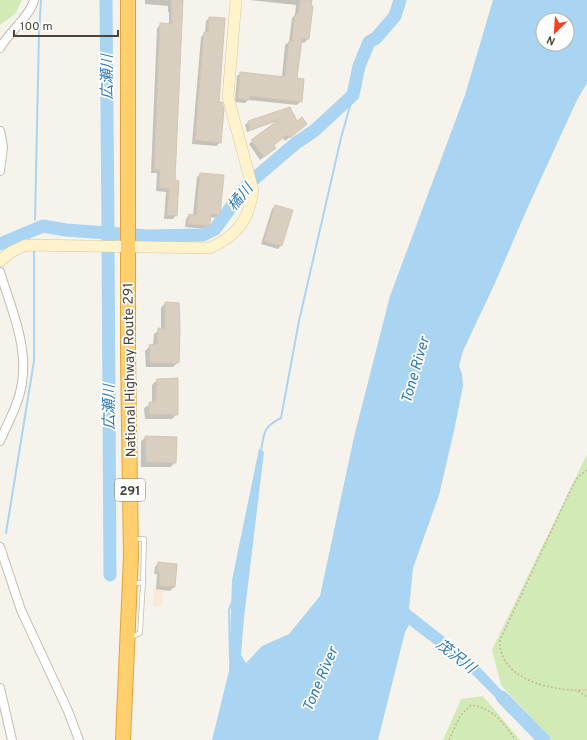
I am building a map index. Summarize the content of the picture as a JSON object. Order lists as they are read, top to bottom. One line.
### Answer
{"streets":{"highway":["National Highway Route 291","291"]},"water":["広瀬川","橘川","Tone River","茂沢川"],"scale_bar":"100 m","north":"bottom left"}
